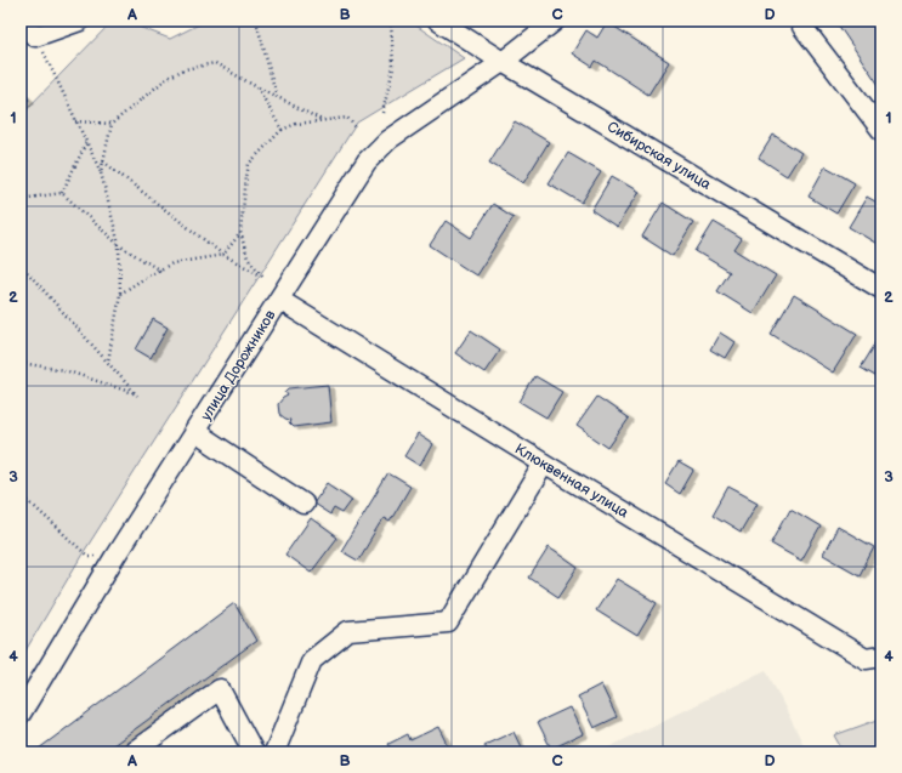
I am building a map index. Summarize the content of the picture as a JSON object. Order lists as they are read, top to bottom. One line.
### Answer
{"streets":{"street":["Сибирская улица","улица Дорожников","Клюквенная улица"]},"crossings":[["Сибирская улица","улица Дорожников"],["улица Дорожников","Клюквенная улица"]],"grid":{"columns":["A","B","C","D"],"rows":["1","2","3","4"]}}
